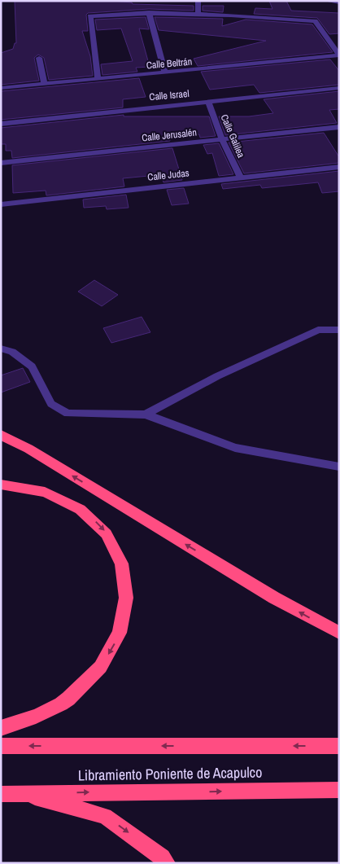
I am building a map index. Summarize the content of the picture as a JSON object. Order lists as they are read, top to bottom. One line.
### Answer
{"streets":{"highway":["Libramiento Poniente de Acapulco"],"street":["Calle Beltrán","Calle Israel","Calle Jerusalén","Calle Galilea","Calle Judas"]},"crossings":[["Calle Israel","Calle Galilea"],["Calle Jerusalén","Calle Galilea"],["Calle Galilea","Calle Judas"]]}
